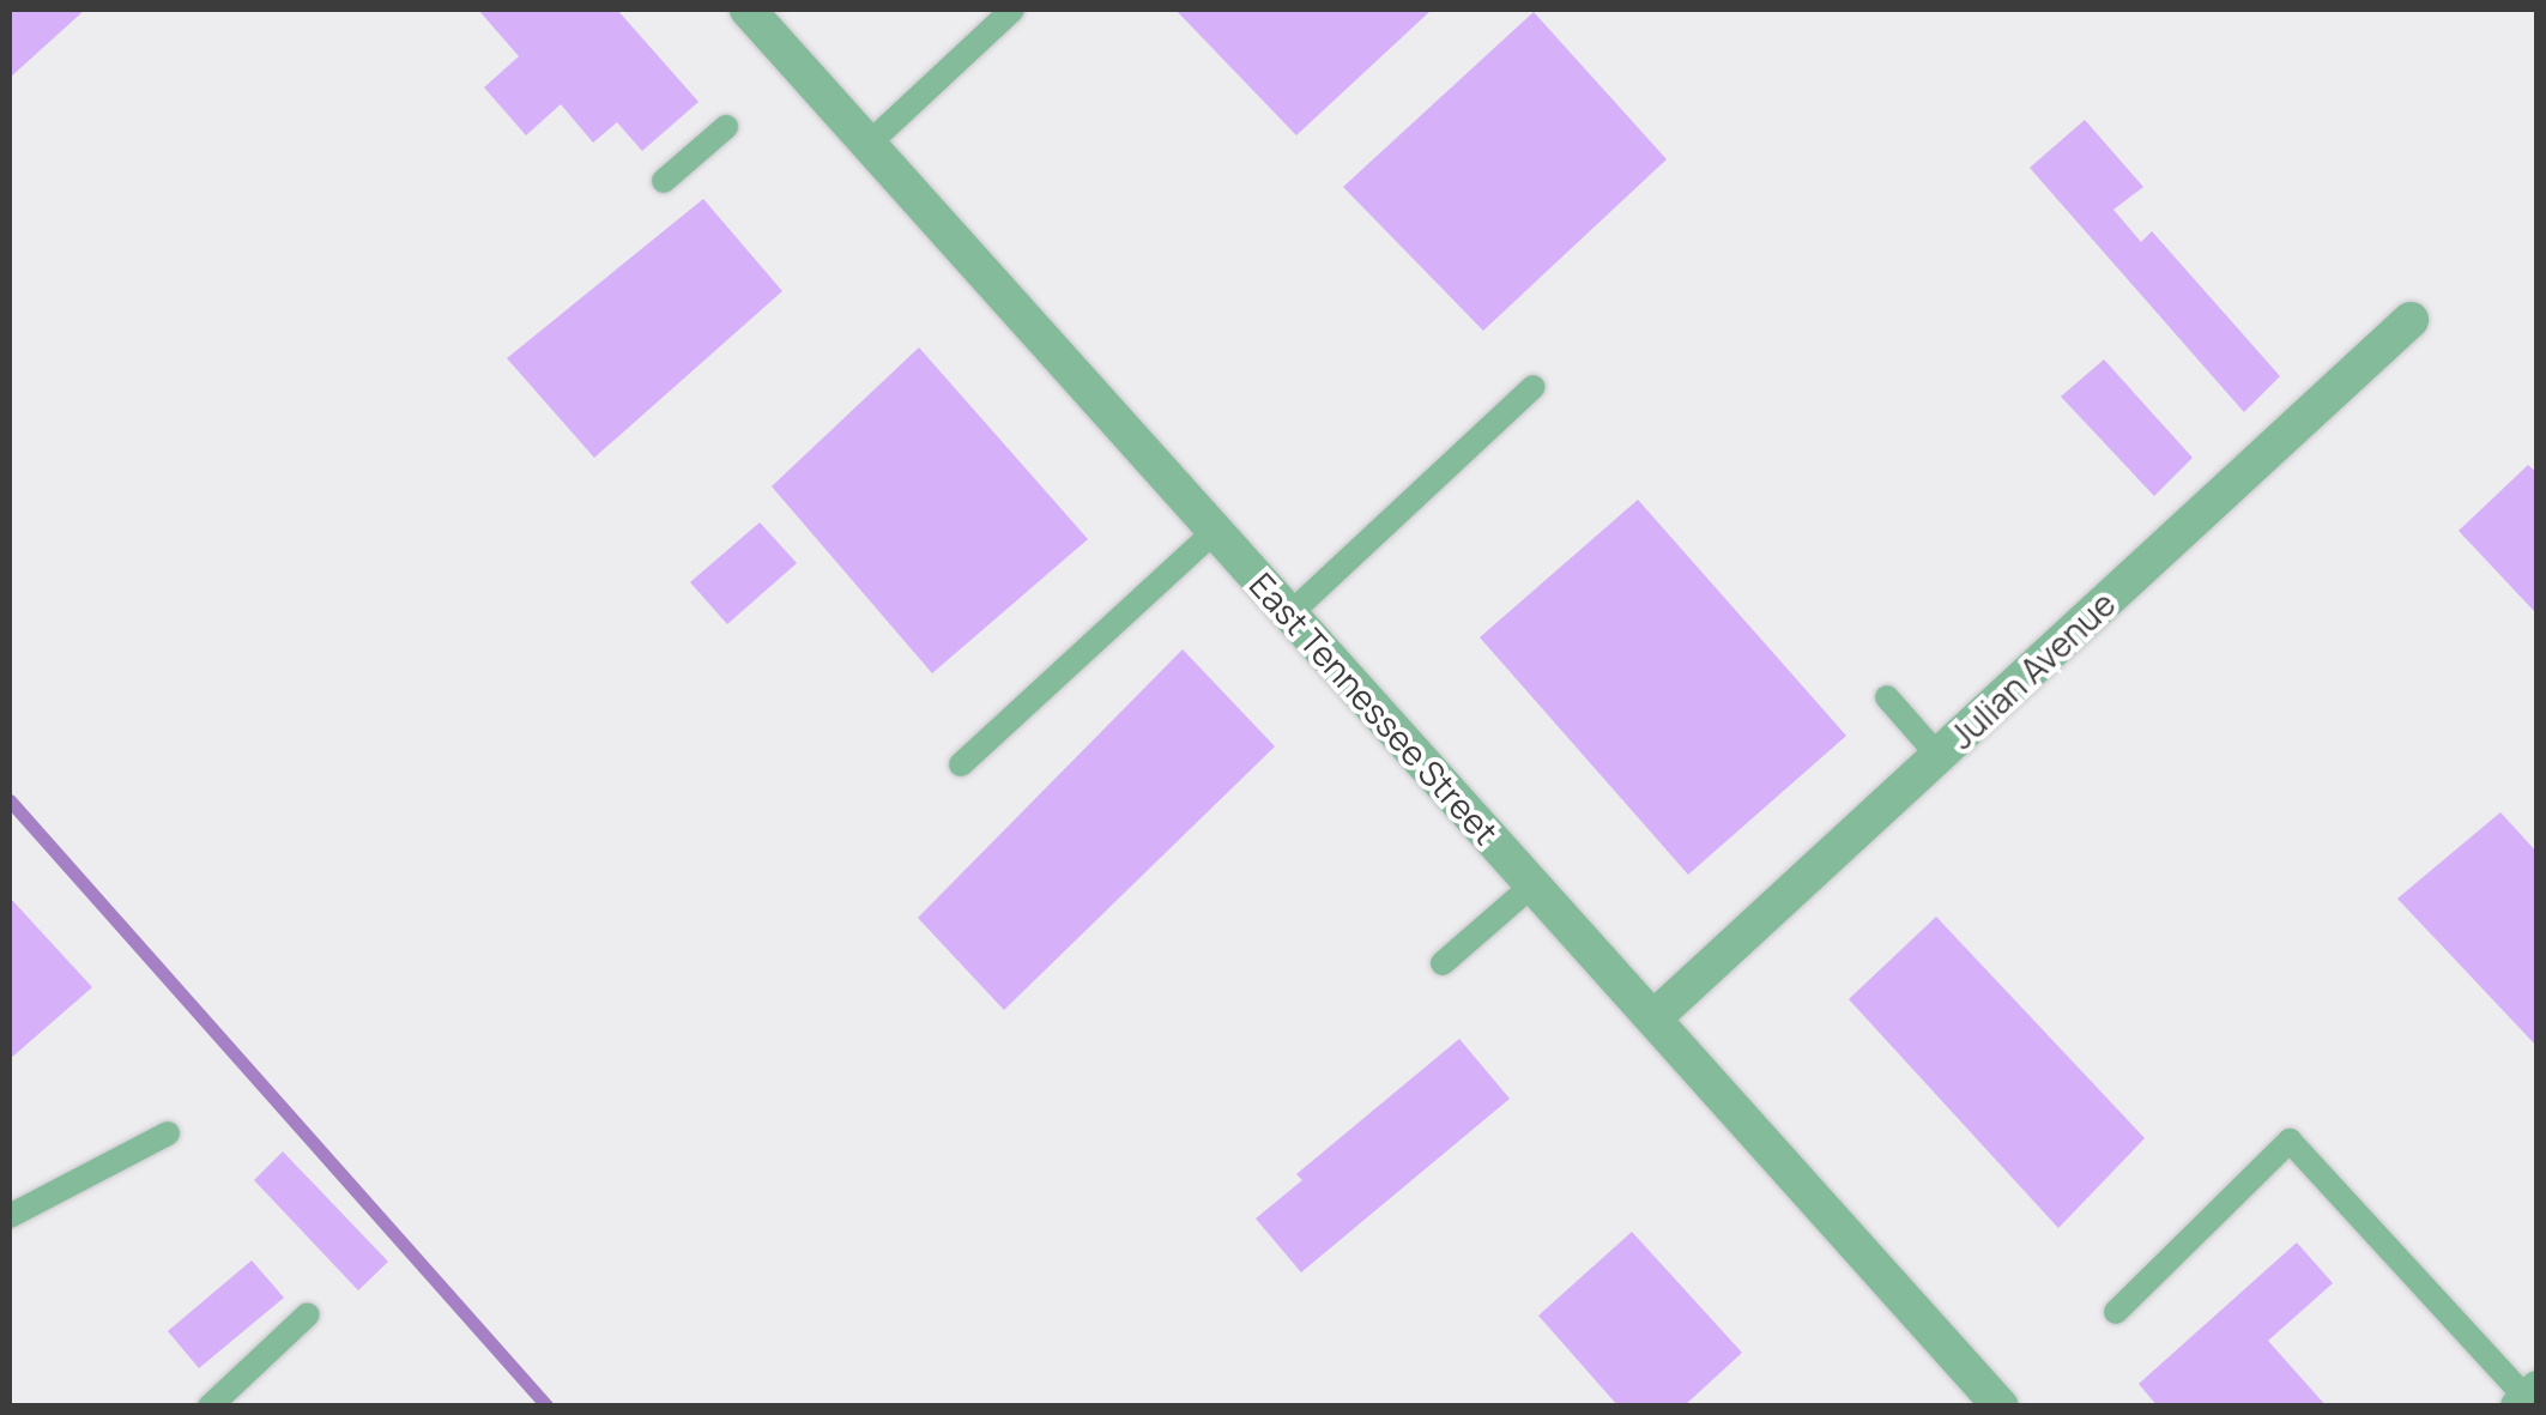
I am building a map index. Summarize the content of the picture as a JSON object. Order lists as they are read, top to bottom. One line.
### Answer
{"streets":{"street":["Julian Avenue","East Tennessee Street"]},"crossings":[["Julian Avenue","East Tennessee Street"]]}
